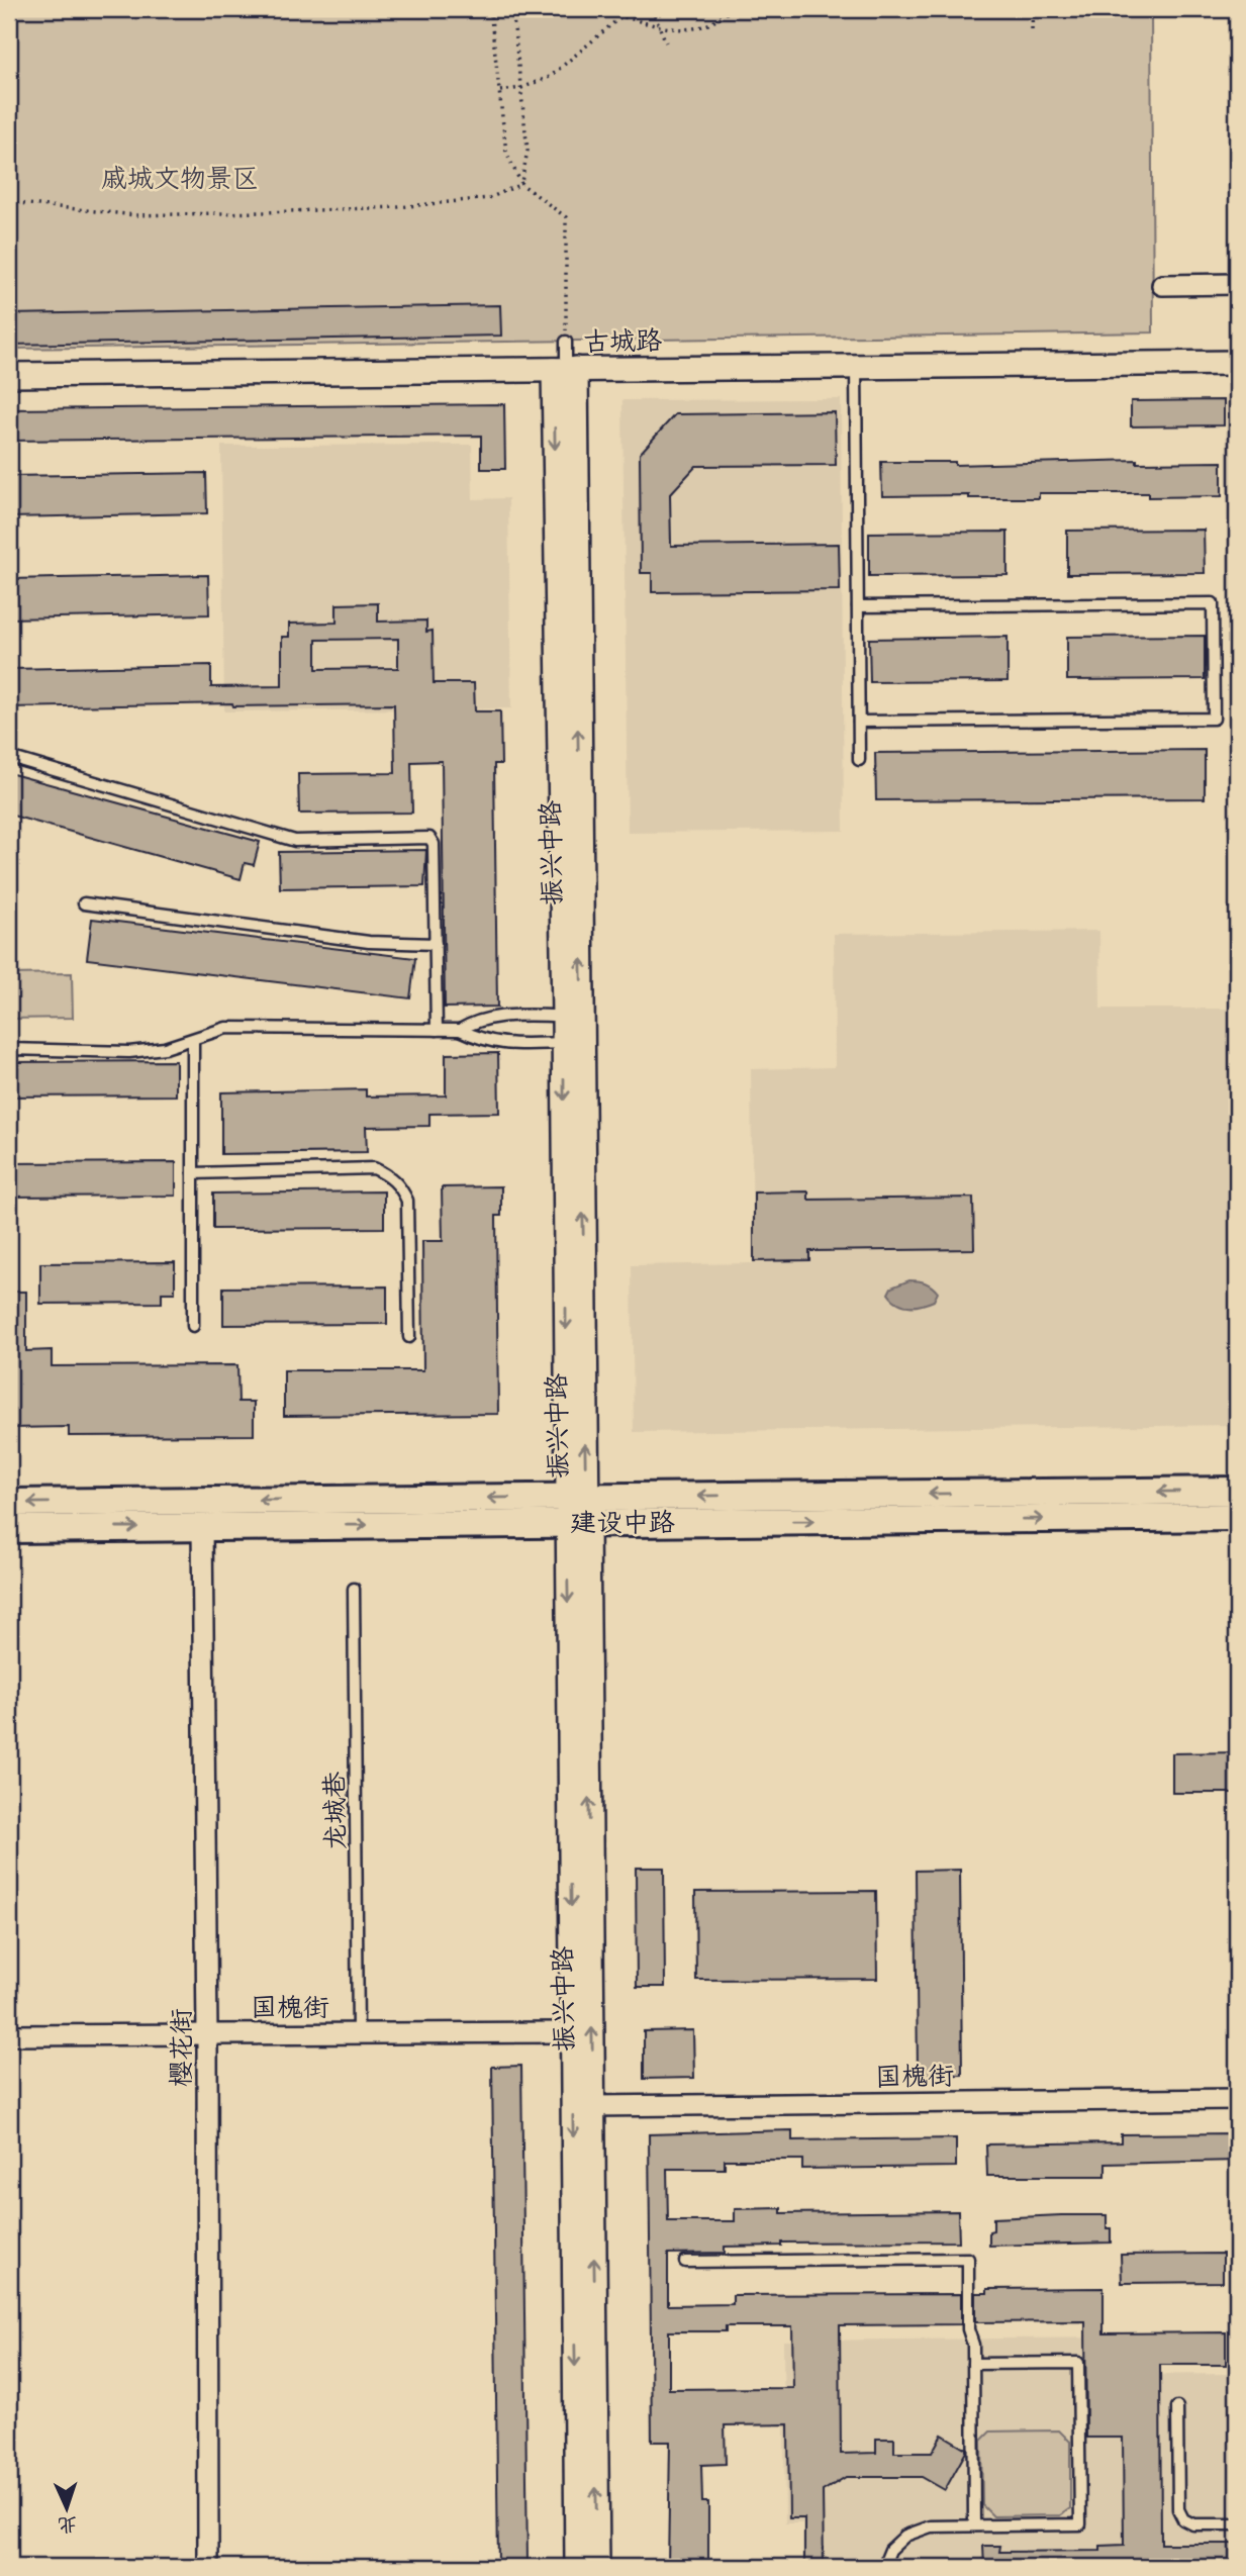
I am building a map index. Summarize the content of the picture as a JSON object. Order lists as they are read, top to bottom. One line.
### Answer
{"streets":{"main road":["建设中路"],"street":["古城路","振兴中路","国槐街","樱花街"],"lane":["龙城巷"]},"crossings":[["古城路","振兴中路"],["振兴中路","建设中路"],["振兴中路","国槐街"],["建设中路","樱花街"],["龙城巷","国槐街"],["国槐街","樱花街"]],"parks":["戚城文物景区"],"north":"bottom"}
